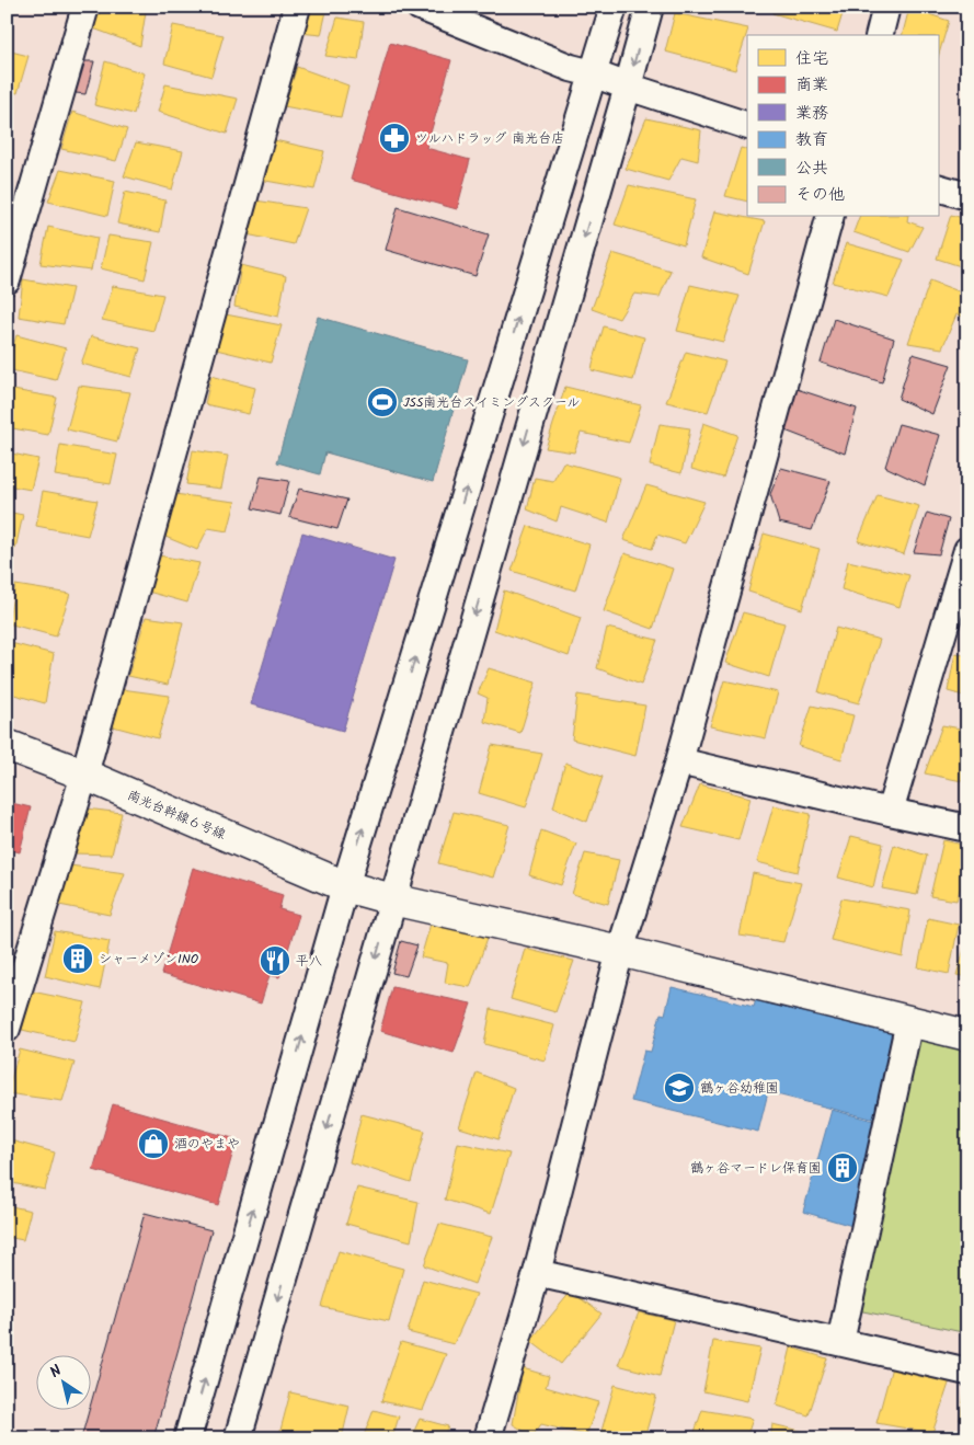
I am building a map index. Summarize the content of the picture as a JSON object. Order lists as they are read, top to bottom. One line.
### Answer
{"streets":{"street":["南光台幹線６号線"]},"places":{"pharmacy":["ツルハドラッグ 南光台店"],"sports":["JSS南光台スイミングスクール"],"building":["シャーメゾンINO","鶴ヶ谷マードレ保育園"],"restaurant":["平八"],"school or university":["鶴ヶ谷幼稚園"],"shop":["酒のやまや"]},"legend":["住宅","商業","業務","教育","公共","その他"],"north":"top left"}
